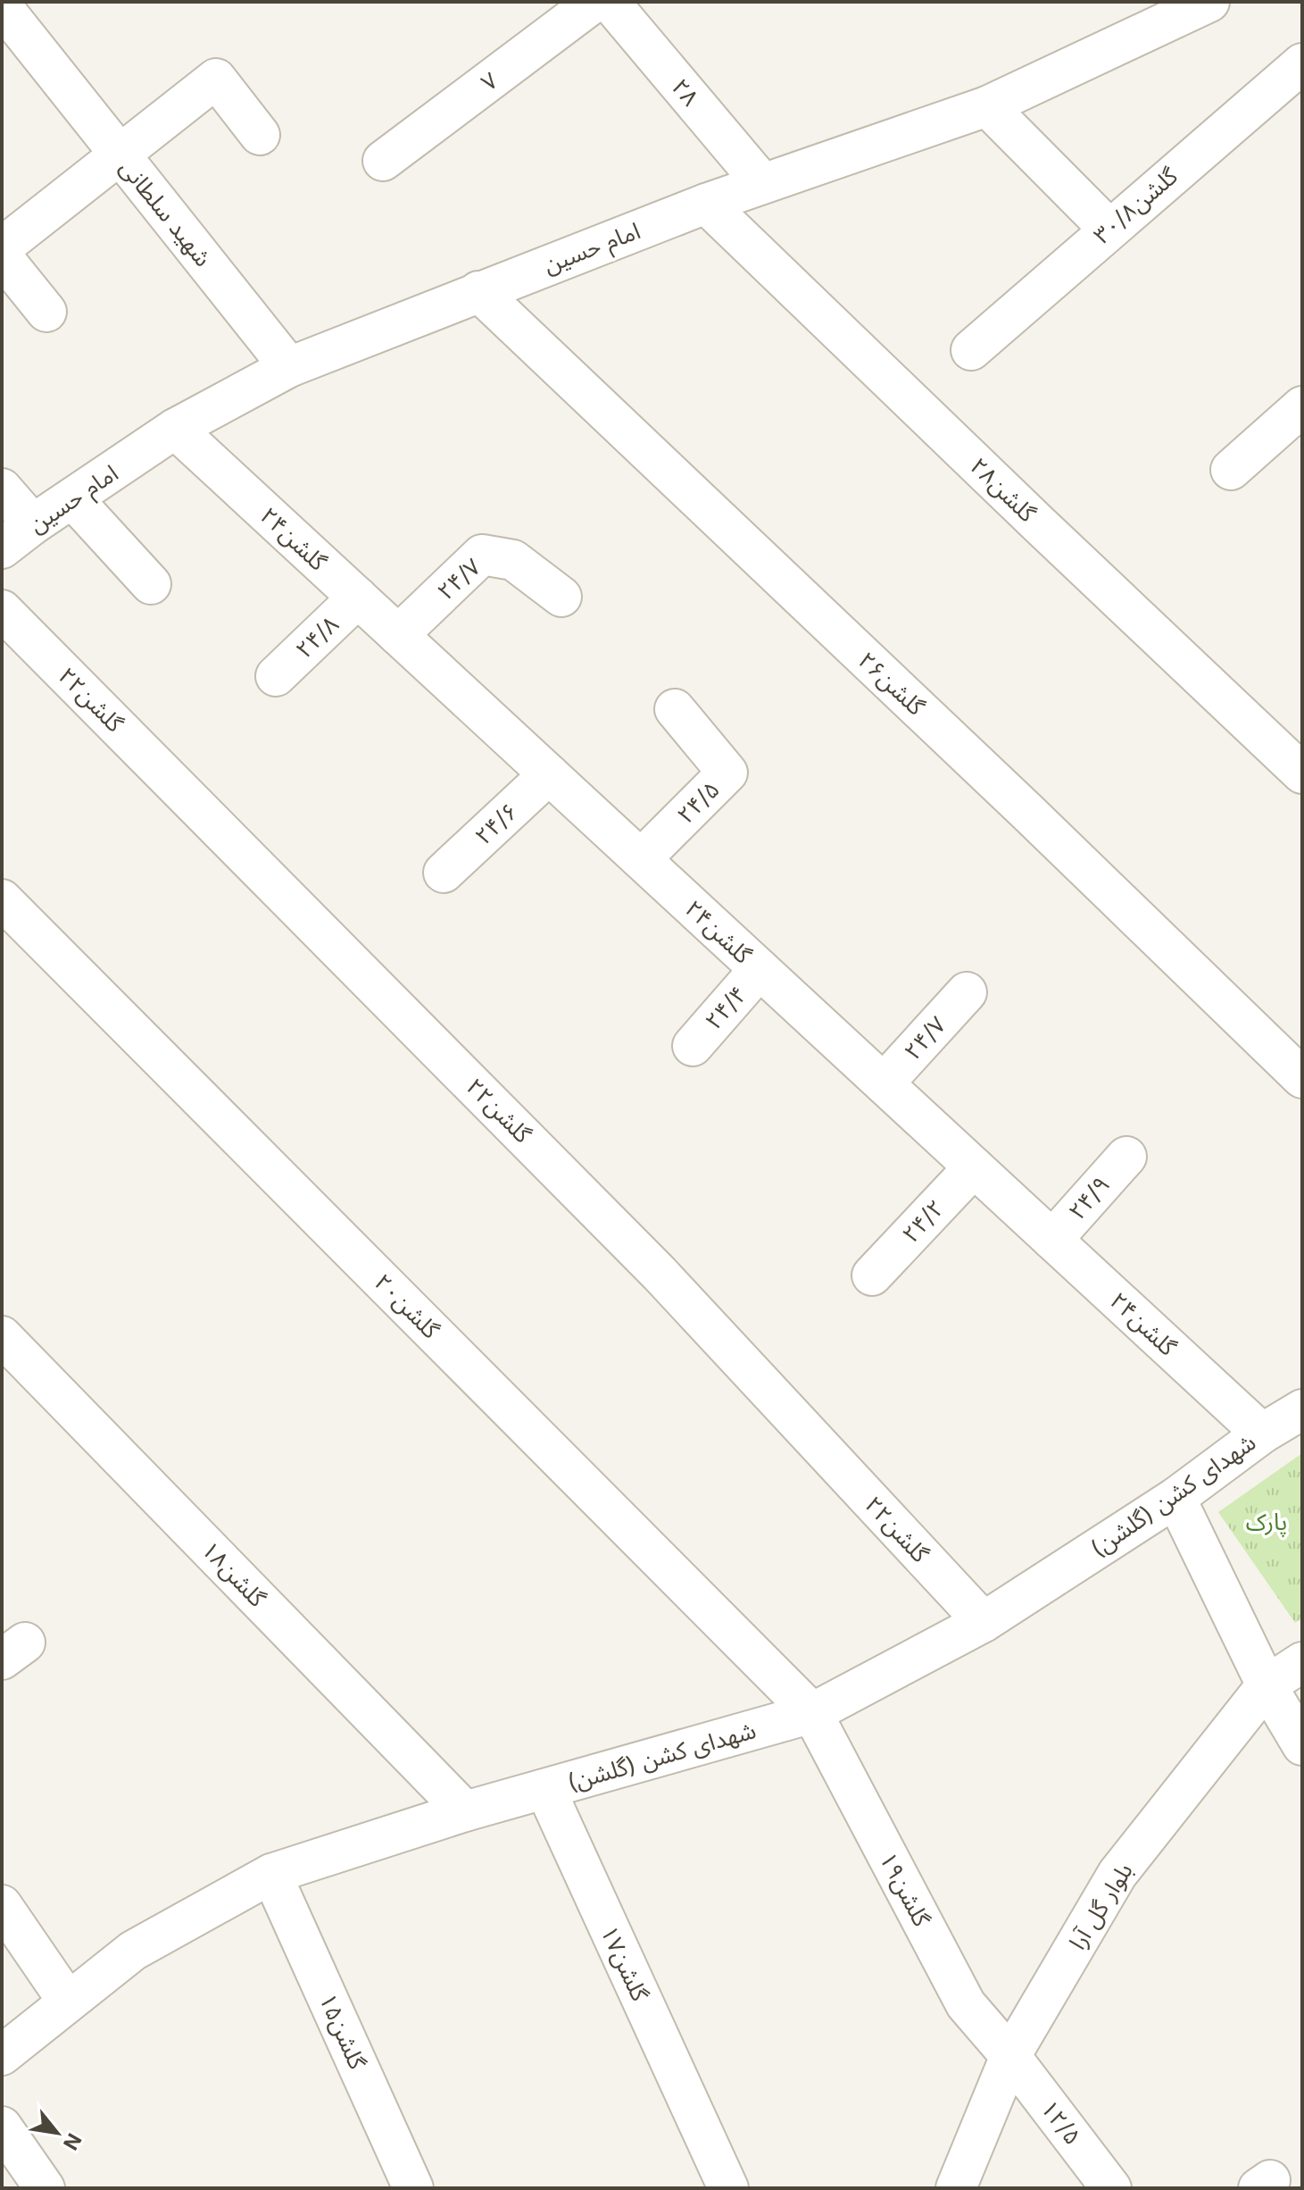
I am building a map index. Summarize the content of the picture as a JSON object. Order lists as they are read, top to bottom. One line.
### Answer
{"streets":{"street":["۷","۲۸","گلشن۳۰/۸","شهید سلطانی","امام حسین","گلشن۲۸","گلشن۲۴","۲۴/۷","۲۴/۸","گلشن۲۶","گلشن۲۲","۲۴/۵","۲۴/۶","۲۴/۴","۲۴/۹","۲۴/۲","گلشن۲۰","شهدای کشن (گلشن)","گلشن۱۸","گلشن۱۹","بلوار گل آرا","گلشن۱۷","گلشن۱۵","۱۲/۵"]},"crossings":[["۲۸","امام حسین"],["شهید سلطانی","امام حسین"],["امام حسین","گلشن۲۸"],["امام حسین","گلشن۲۴"],["امام حسین","گلشن۲۶"],["گلشن۲۴","۲۴/۷"],["گلشن۲۴","۲۴/۸"],["گلشن۲۴","۲۴/۵"],["گلشن۲۴","۲۴/۶"],["گلشن۲۴","۲۴/۴"],["گلشن۲۴","۲۴/۹"],["گلشن۲۴","۲۴/۲"],["گلشن۲۴","شهدای کشن (گلشن)"],["گلشن۲۲","شهدای کشن (گلشن)"],["گلشن۲۰","شهدای کشن (گلشن)"],["گلشن۲۰","گلشن۱۹"],["شهدای کشن (گلشن)","گلشن۱۸"],["شهدای کشن (گلشن)","گلشن۱۹"],["شهدای کشن (گلشن)","گلشن۱۷"],["شهدای کشن (گلشن)","گلشن۱۵"],["گلشن۱۹","بلوار گل آرا"],["گلشن۱۹","۱۲/۵"],["بلوار گل آرا","۱۲/۵"]],"parks":["پارک"],"north":"bottom right"}
